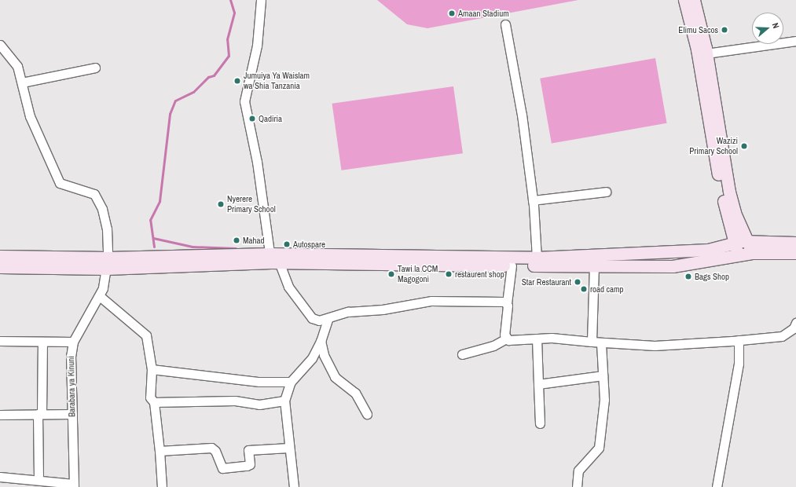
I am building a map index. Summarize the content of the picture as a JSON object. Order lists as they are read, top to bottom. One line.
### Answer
{"streets":{"street":["Barabara ya Kinuni"]},"places":["Amaan Stadium","Elimu Sacos","Jumuiya Ya Waislam wa Shia Tanzania","Qadiria","Wazizi Primary School","Nyerere Primary School","Mahad","Autospare","Tawi la CCM Magogoni","restaurent shop","Bags Shop","Star Restaurant","road camp"],"north":"right"}
